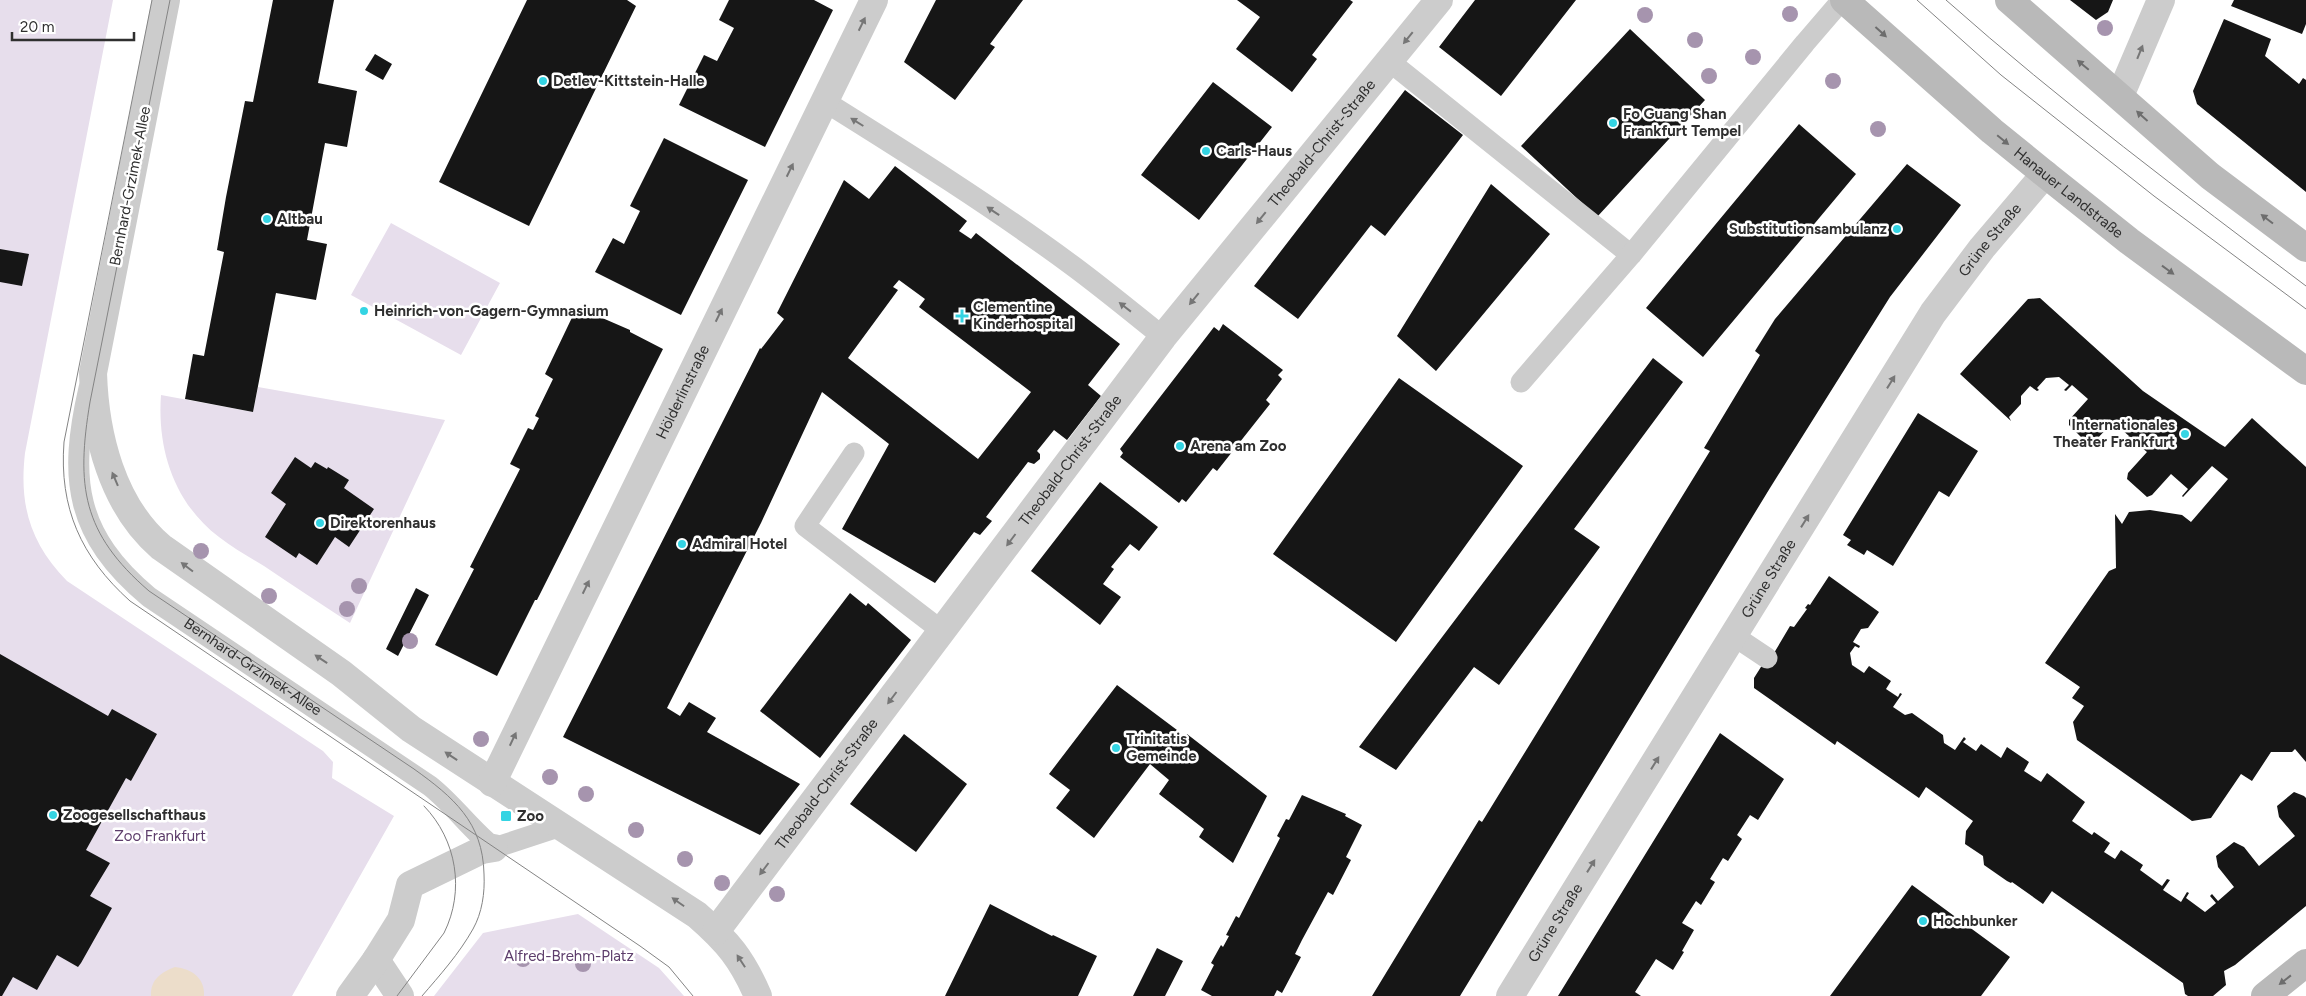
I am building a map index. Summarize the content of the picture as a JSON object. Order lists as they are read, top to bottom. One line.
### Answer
{"streets":{"main road":["Hanauer Landstraße"],"street":["Theobald-Christ-Straße","Bernhard-Grzimek-Allee","Grüne Straße","Hölderlinstraße"]},"crossings":[["Bernhard-Grzimek-Allee","Hölderlinstraße"],["Hanauer Landstraße","Grüne Straße"]],"one_way":["Theobald-Christ-Straße","Grüne Straße","Hölderlinstraße"],"parks":["Zoo Frankfurt","Alfred-Brehm-Platz"],"places":{"other":["Detlev-Kittstein-Halle","Fo Guang Shan Frankfurt Tempel","Carls-Haus","Altbau","Substitutionsambulanz","Heinrich-von-Gagern-Gymnasium","Internationales Theater Frankfurt","Arena am Zoo","Direktorenhaus","Admiral Hotel","Trinitatis Gemeinde","Zoogesellschafthaus","Hochbunker"],"health":["Clementine Kinderhospital"],"transit":["Zoo"]},"scale_bar":"20 m"}
